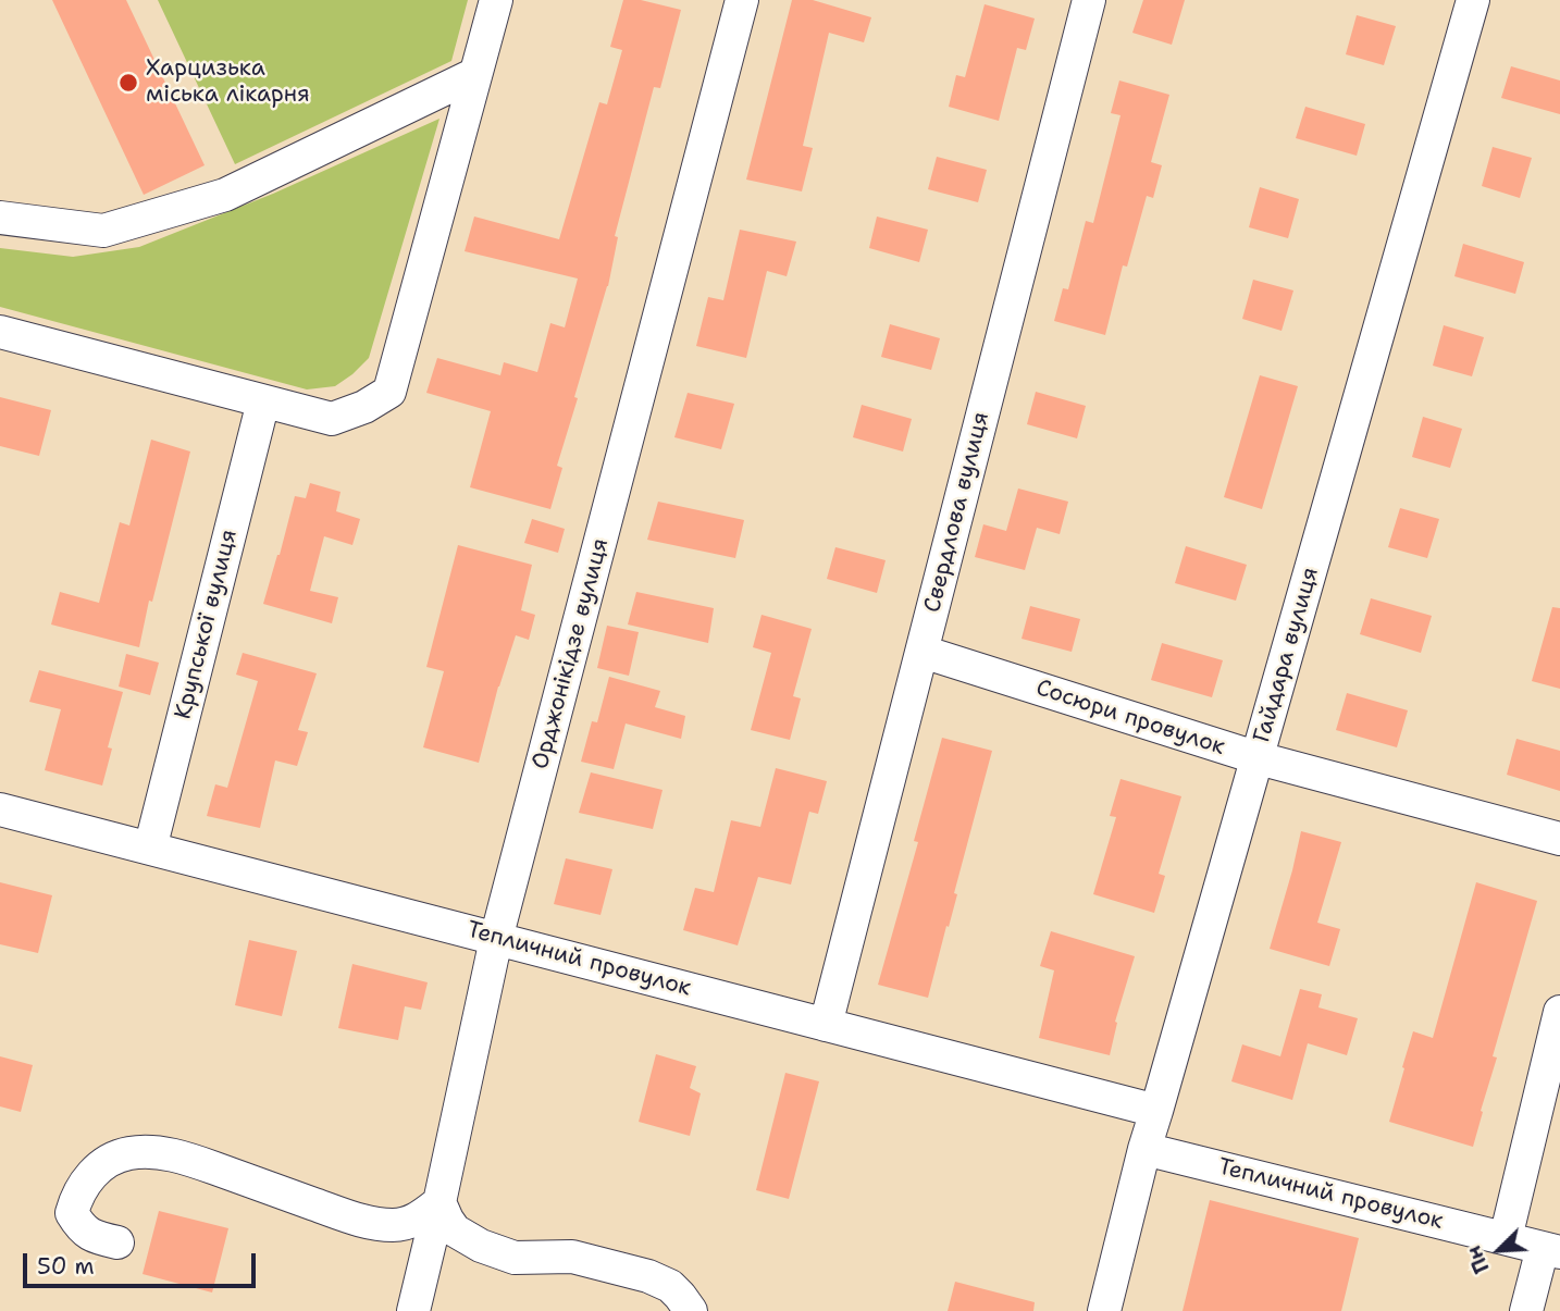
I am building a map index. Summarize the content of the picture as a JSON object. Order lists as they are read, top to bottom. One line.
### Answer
{"streets":{"street":["Свердлова вулиця","Крупської вулиця","Орджонікідзе вулиця","Гайдара вулиця","Сосюри провулок","Тепличний провулок"]},"crossings":[["Свердлова вулиця","Сосюри провулок"],["Свердлова вулиця","Тепличний провулок"],["Крупської вулиця","Тепличний провулок"],["Орджонікідзе вулиця","Тепличний провулок"],["Гайдара вулиця","Сосюри провулок"],["Гайдара вулиця","Тепличний провулок"]],"places":["Харцизька міська лікарня"],"scale_bar":"50 m","north":"bottom left"}
